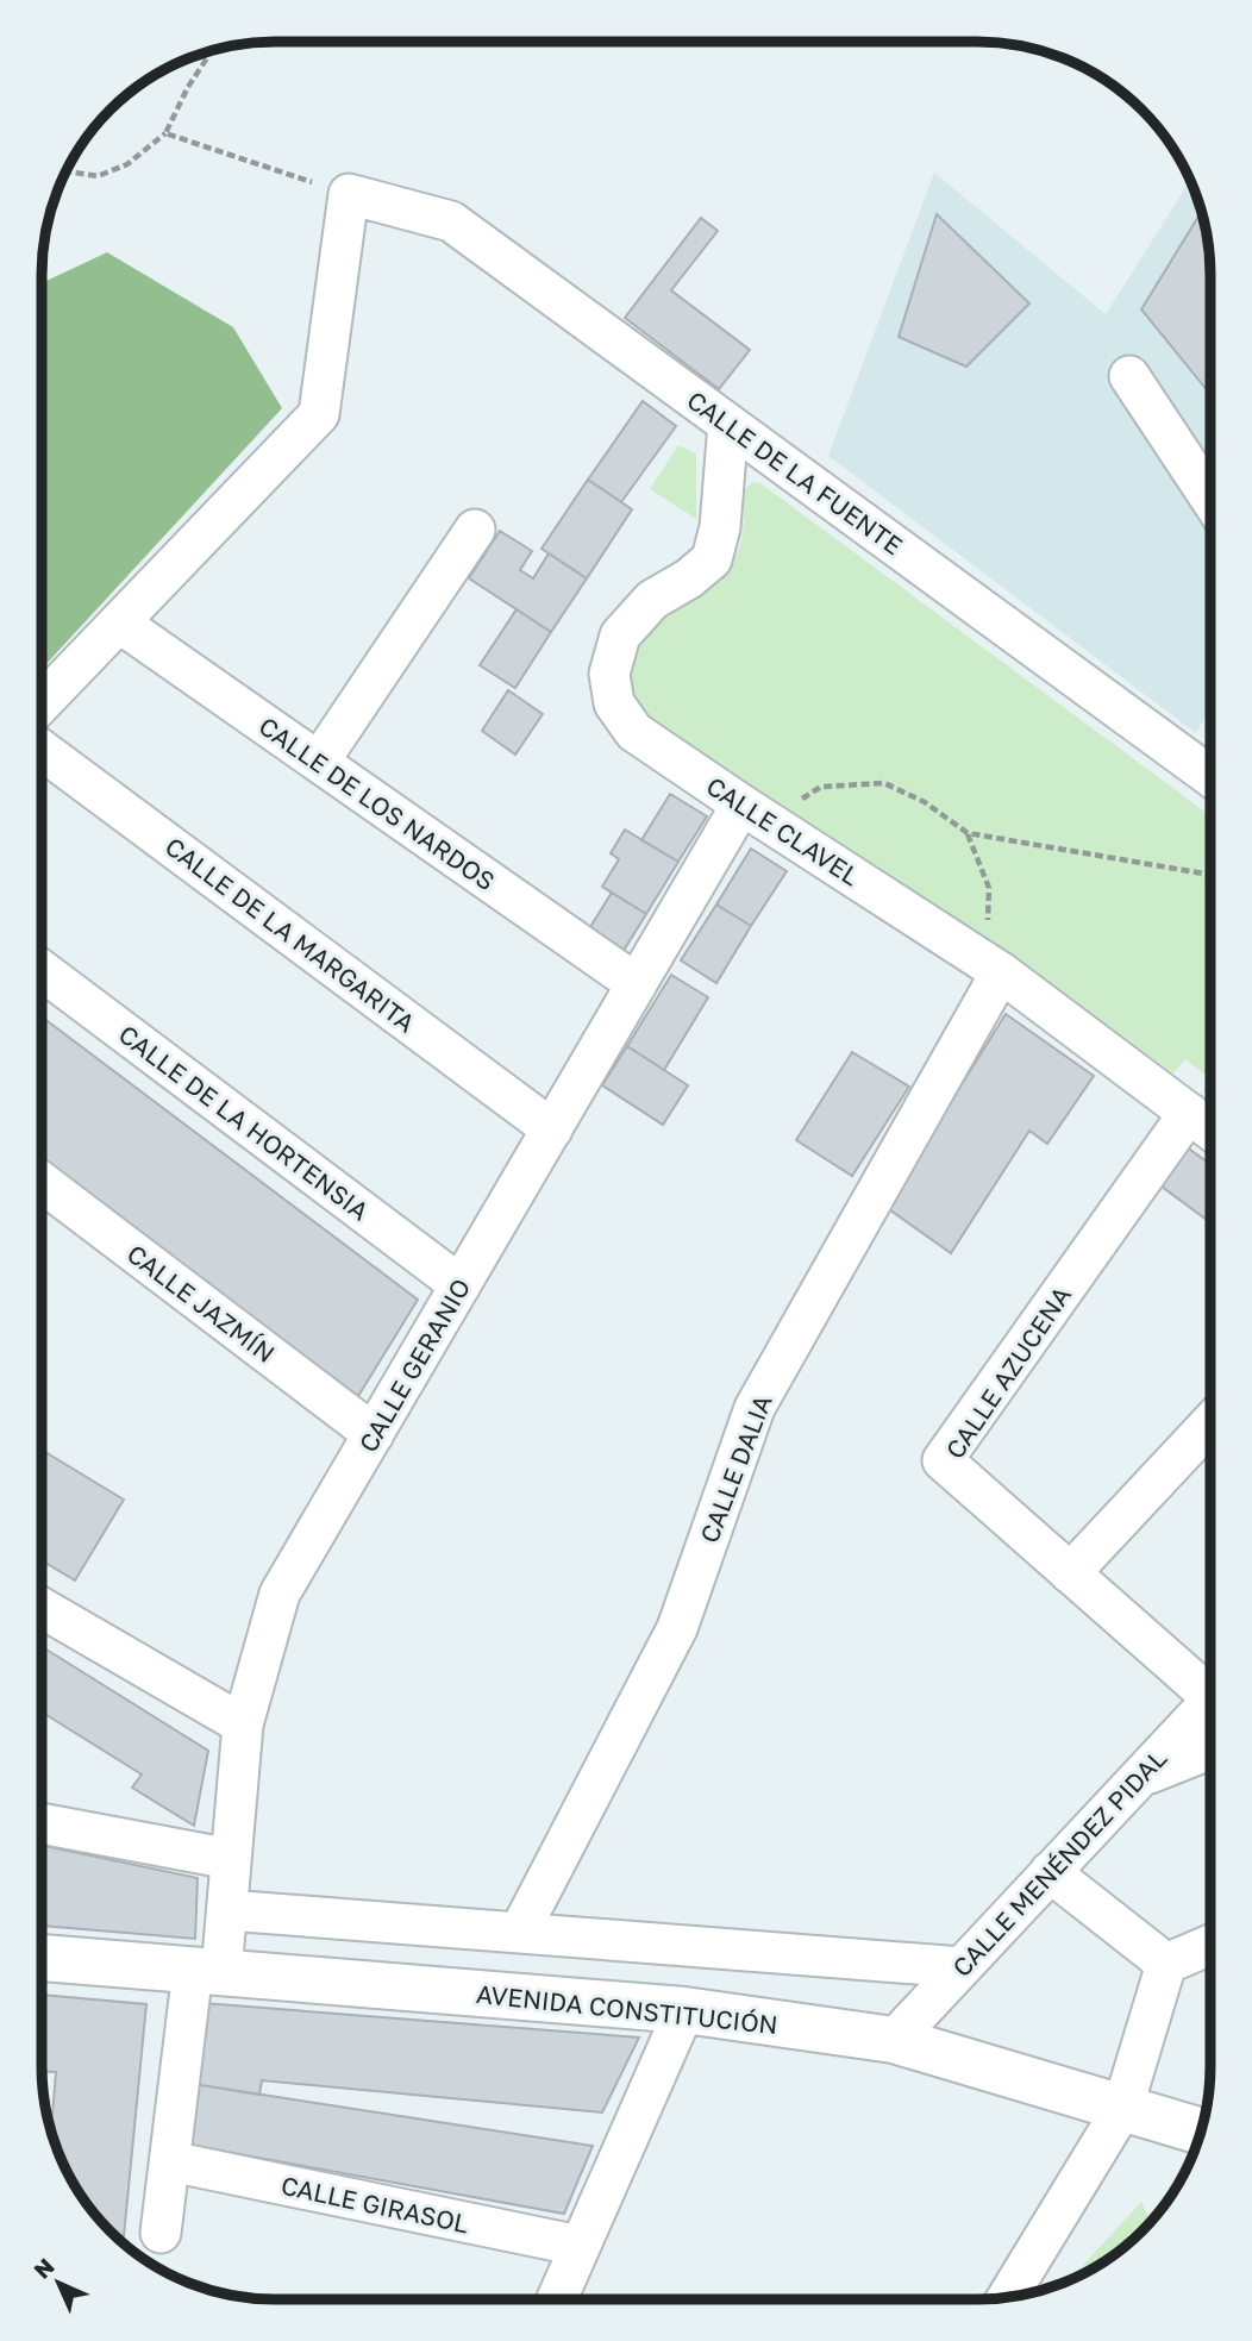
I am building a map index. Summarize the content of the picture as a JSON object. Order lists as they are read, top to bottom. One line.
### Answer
{"streets":{"street":["CALLE DE LA FUENTE","CALLE DE LOS NARDOS","CALLE CLAVEL","CALLE DE LA MARGARITA","CALLE DE LA HORTENSIA","CALLE JAZMÍN","CALLE GERANIO","CALLE AZUCENA","CALLE DALIA","CALLE MENÉNDEZ PIDAL","AVENIDA CONSTITUCIÓN","CALLE GIRASOL"]},"crossings":[["CALLE DE LA FUENTE","CALLE CLAVEL"],["CALLE DE LOS NARDOS","CALLE GERANIO"],["CALLE CLAVEL","CALLE GERANIO"],["CALLE CLAVEL","CALLE AZUCENA"],["CALLE CLAVEL","CALLE DALIA"],["CALLE DE LA MARGARITA","CALLE GERANIO"],["CALLE DE LA HORTENSIA","CALLE GERANIO"],["CALLE JAZMÍN","CALLE GERANIO"],["CALLE GERANIO","AVENIDA CONSTITUCIÓN"],["CALLE GERANIO","CALLE GIRASOL"],["CALLE MENÉNDEZ PIDAL","AVENIDA CONSTITUCIÓN"]],"north":"top left"}
